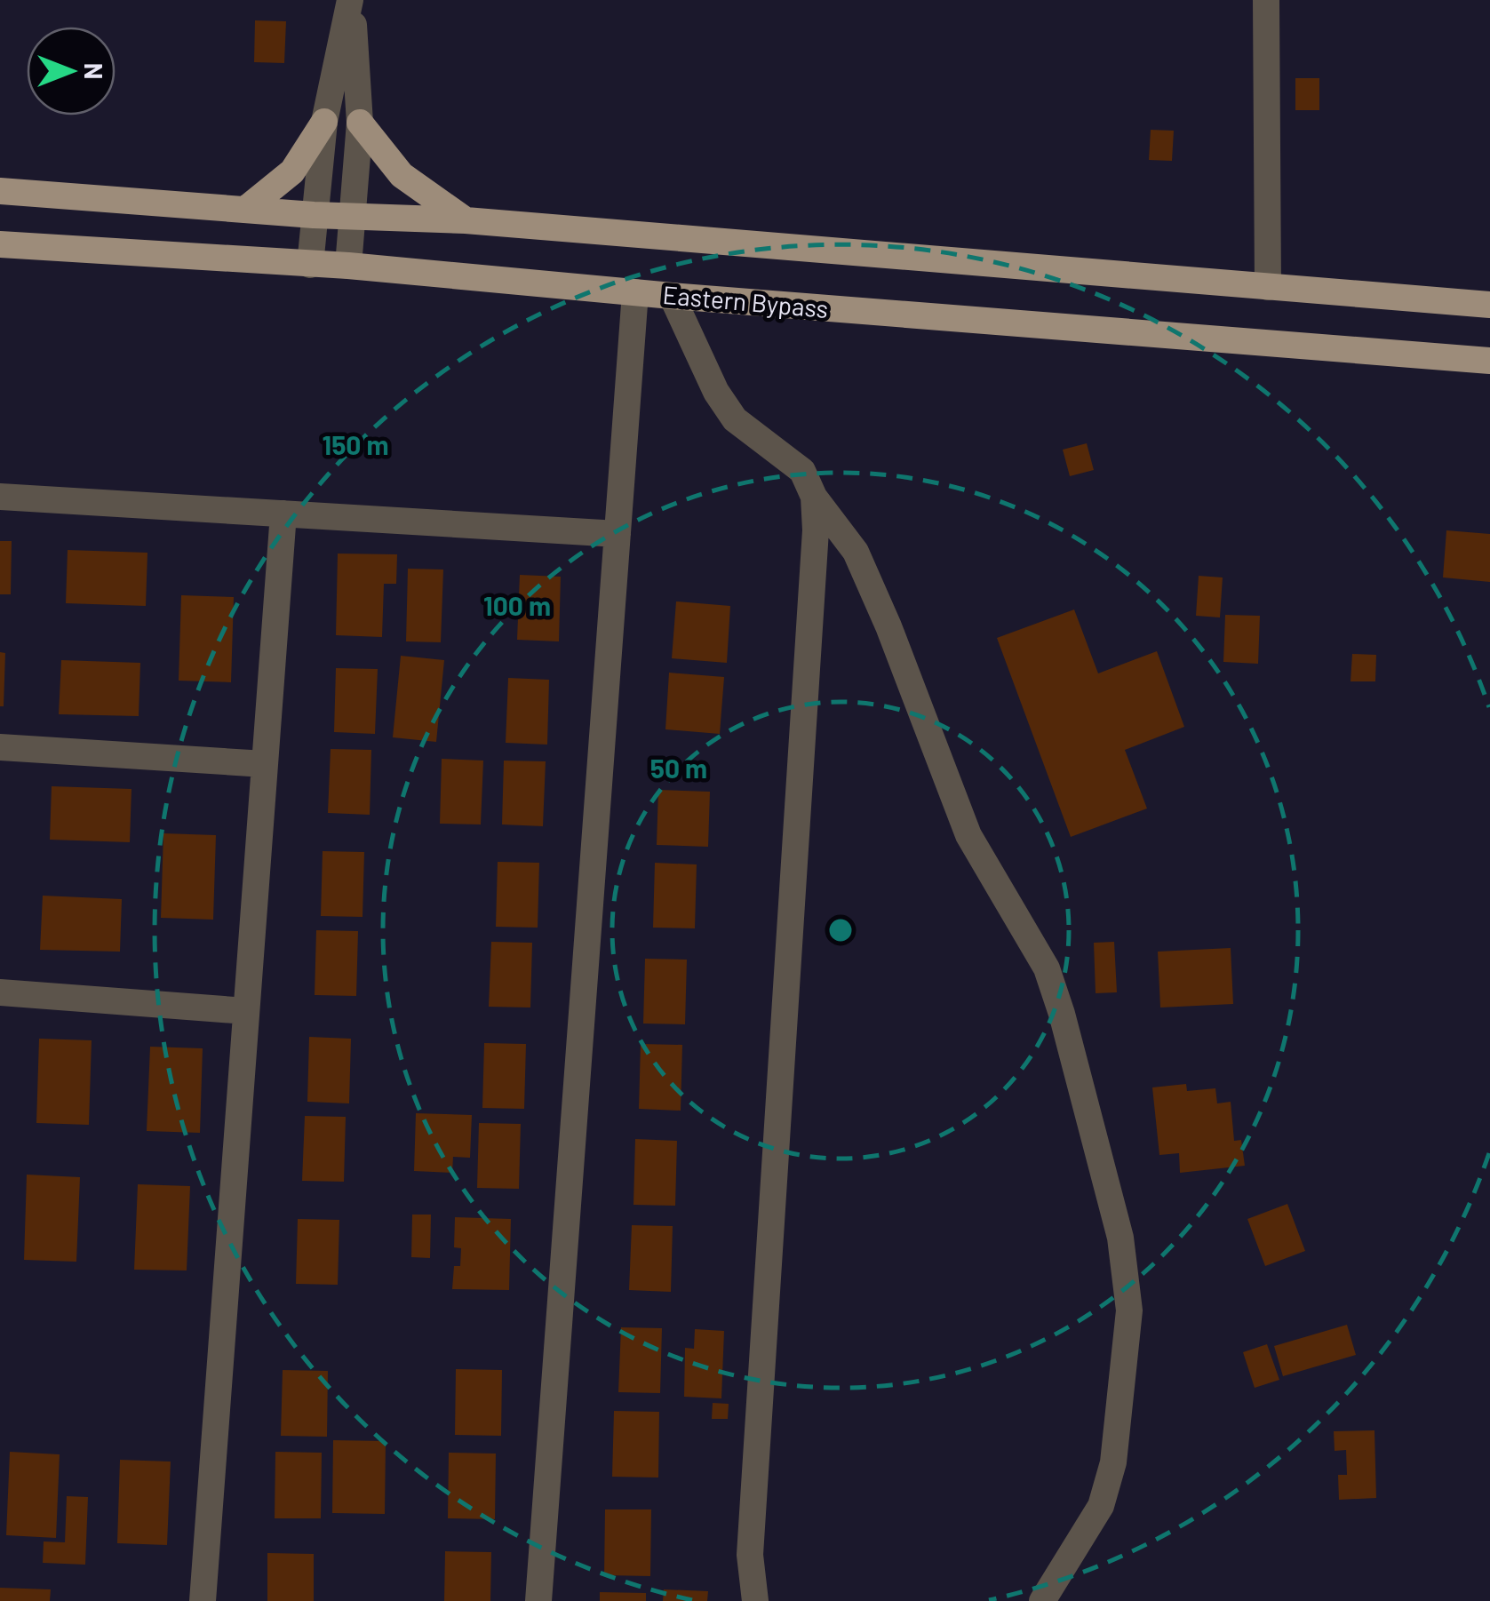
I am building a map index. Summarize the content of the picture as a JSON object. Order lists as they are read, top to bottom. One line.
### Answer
{"streets":{"main road":["Eastern Bypass"]},"north":"right","rings":["150 m","100 m","50 m"]}
